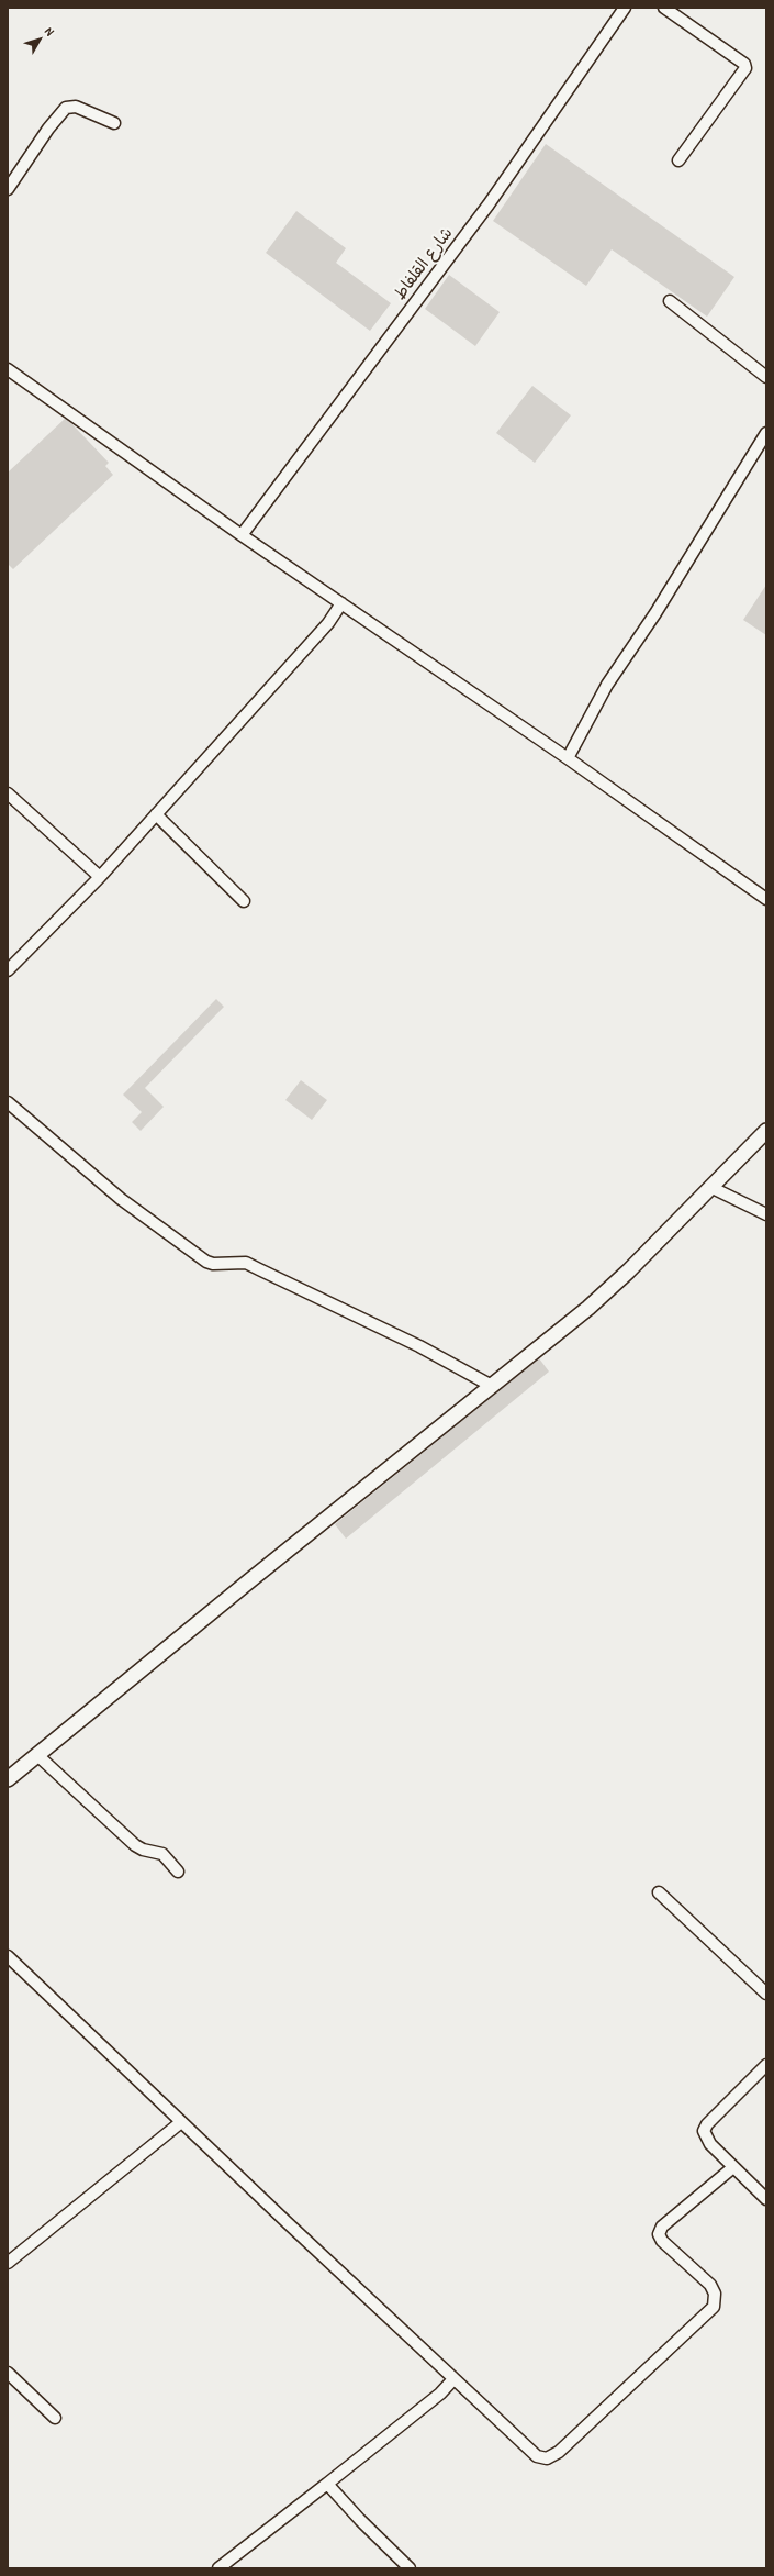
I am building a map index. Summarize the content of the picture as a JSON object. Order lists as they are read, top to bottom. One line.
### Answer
{"streets":{"street":["شارع القلفاط"]},"north":"top right"}
